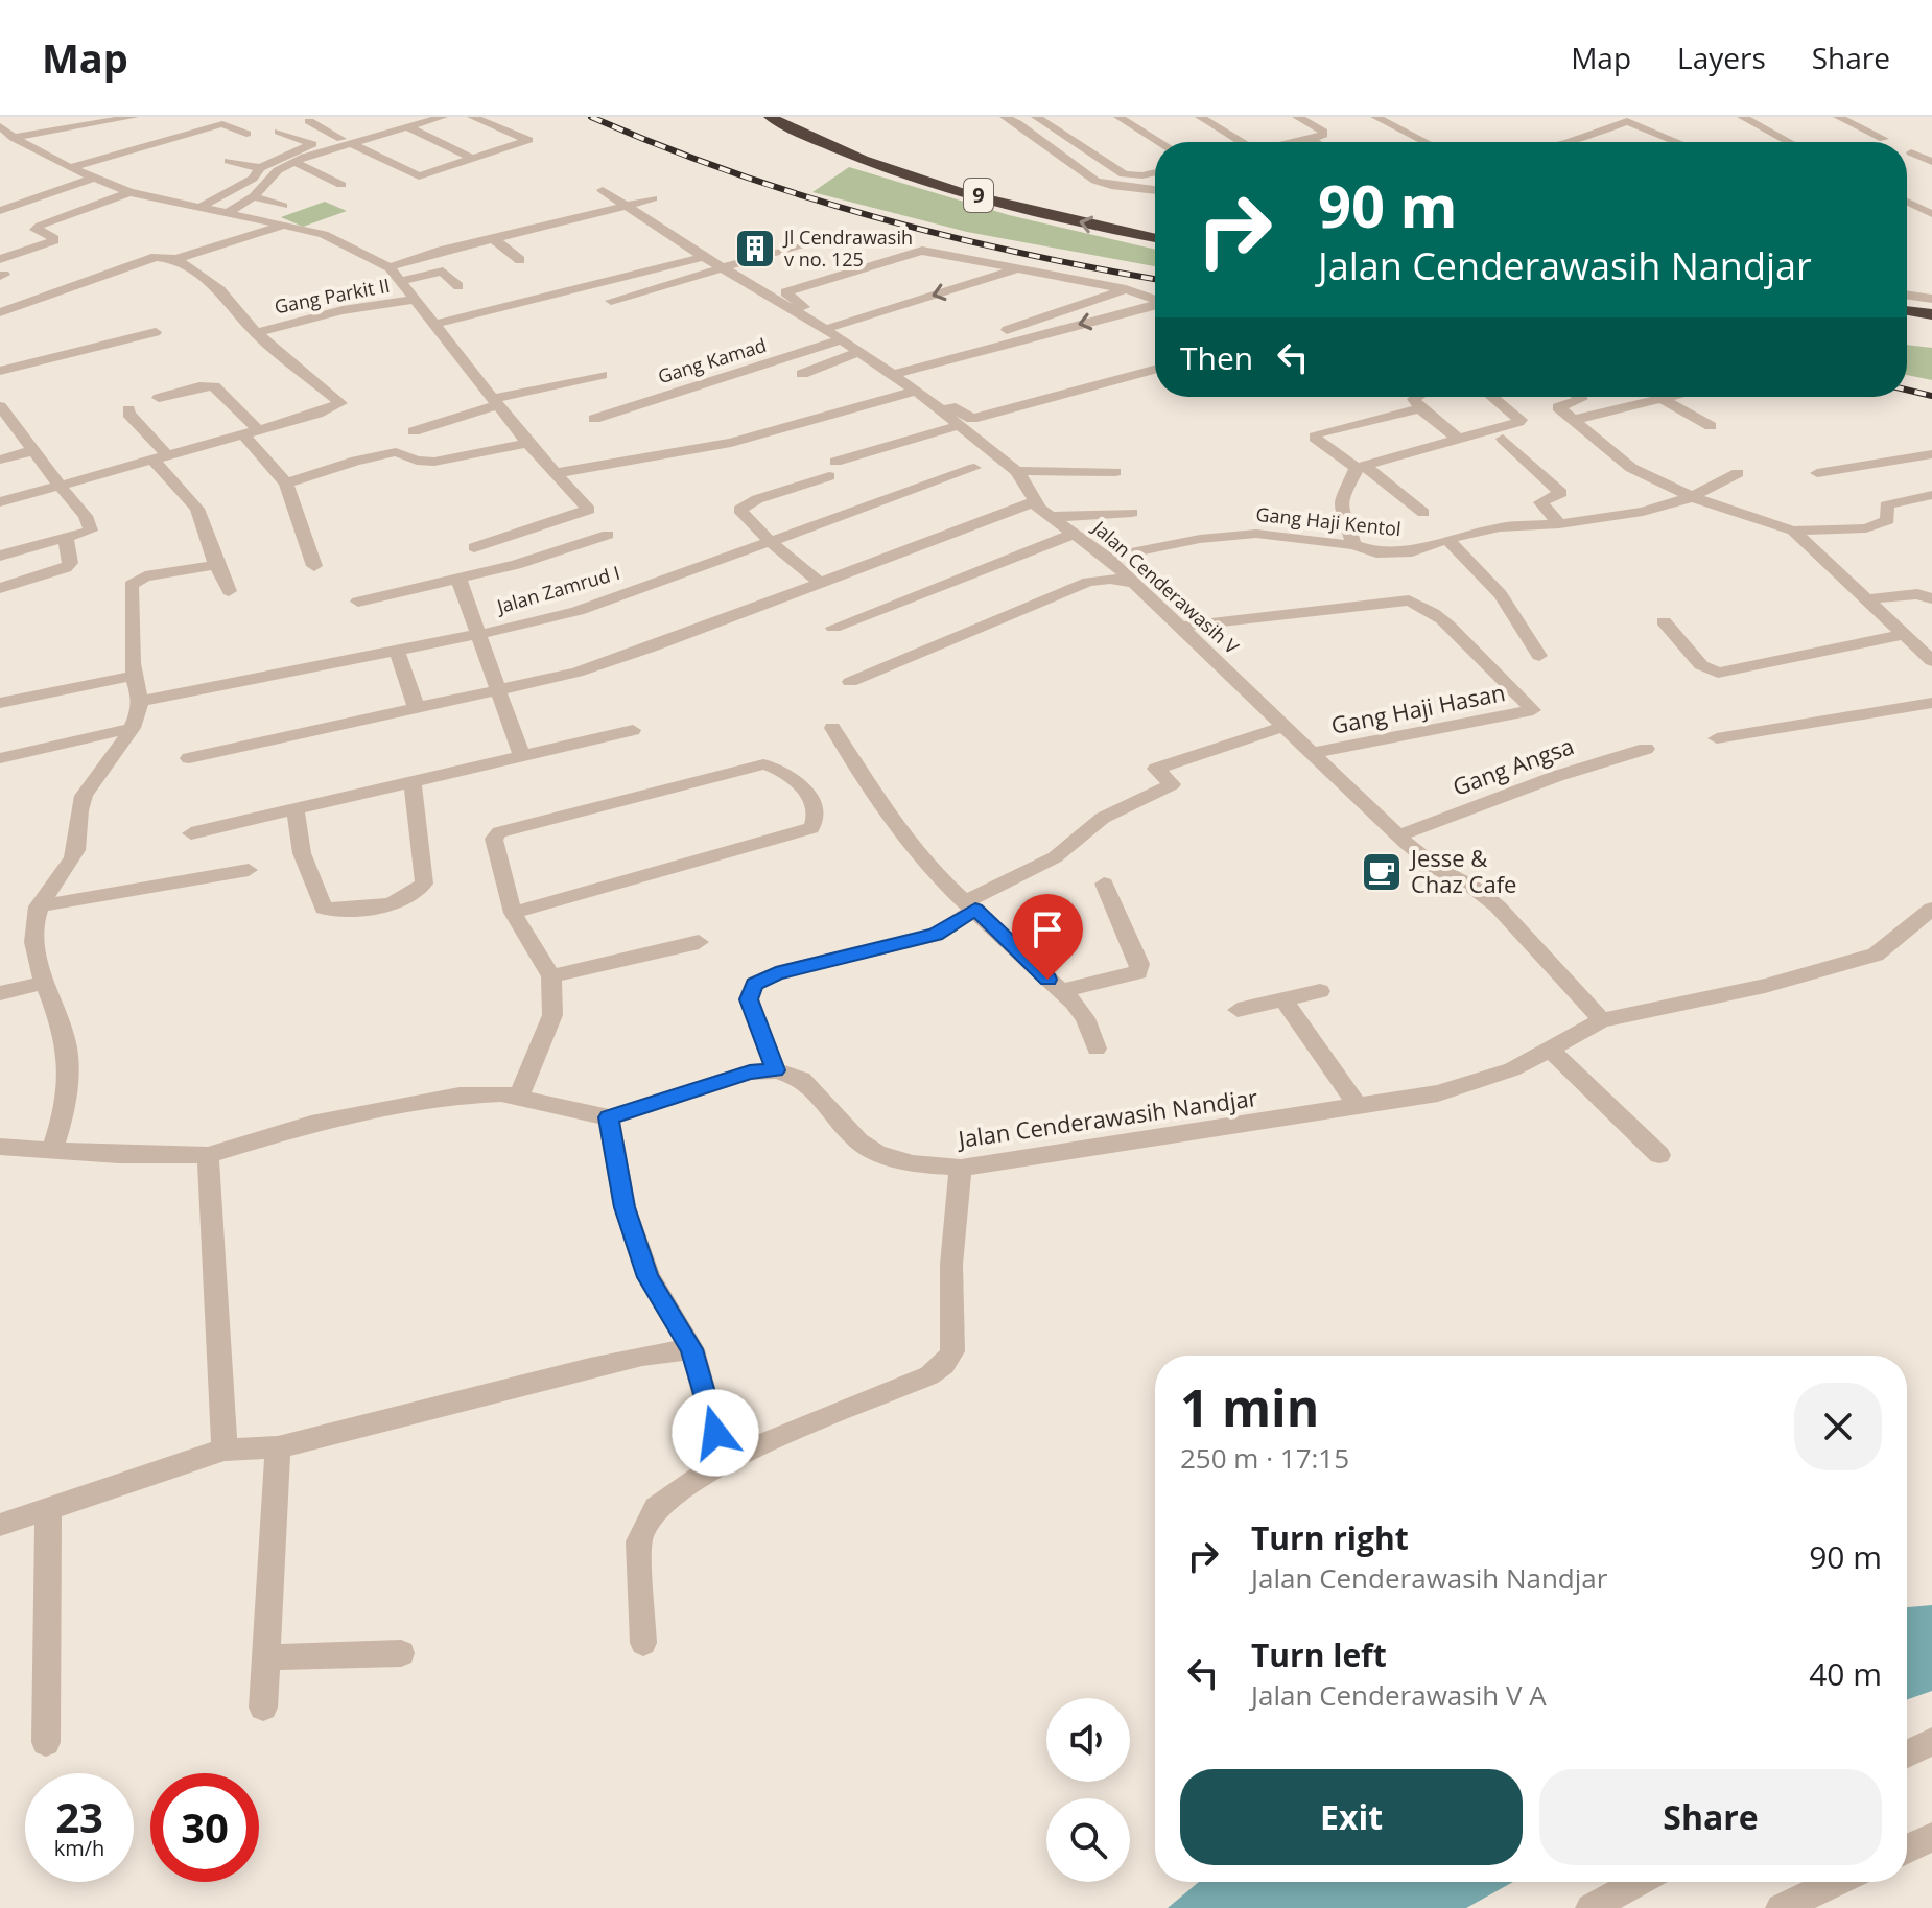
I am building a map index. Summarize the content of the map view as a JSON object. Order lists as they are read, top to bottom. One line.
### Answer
{"streets":{"highway":["9"],"street":["Gang Parkit II","Gang Kamad","Gang Haji Kentol","Jalan Cenderawasih V","Jalan Zamrud I","Gang Haji Hasan","Gang Angsa","Jalan Cenderawasih Nandjar"]},"crossings":[["Gang Kamad","Jalan Cenderawasih V"],["Gang Haji Kentol","Jalan Cenderawasih V"],["Jalan Cenderawasih V","Gang Haji Hasan"],["Jalan Cenderawasih V","Gang Angsa"],["Jalan Cenderawasih V","Jalan Cenderawasih Nandjar"]],"places":{"building":["Jl Cendrawasih v no. 125"],"cafe":["Jesse & Chaz Cafe"]},"page":{"header":"Map","nav":["Map","Layers","Share"],"turn":["90 m","Jalan Cenderawasih Nandjar"],"then":"Then","heading":["1 min","250 m · 17:15"],"list":[{"name":"Turn right","note":"Jalan Cenderawasih Nandjar","value":"90 m"},{"name":"Turn left","note":"Jalan Cenderawasih V A","value":"40 m"}],"buttons":["Exit","Share"],"speed":"23 km/h","limit":"30"}}
